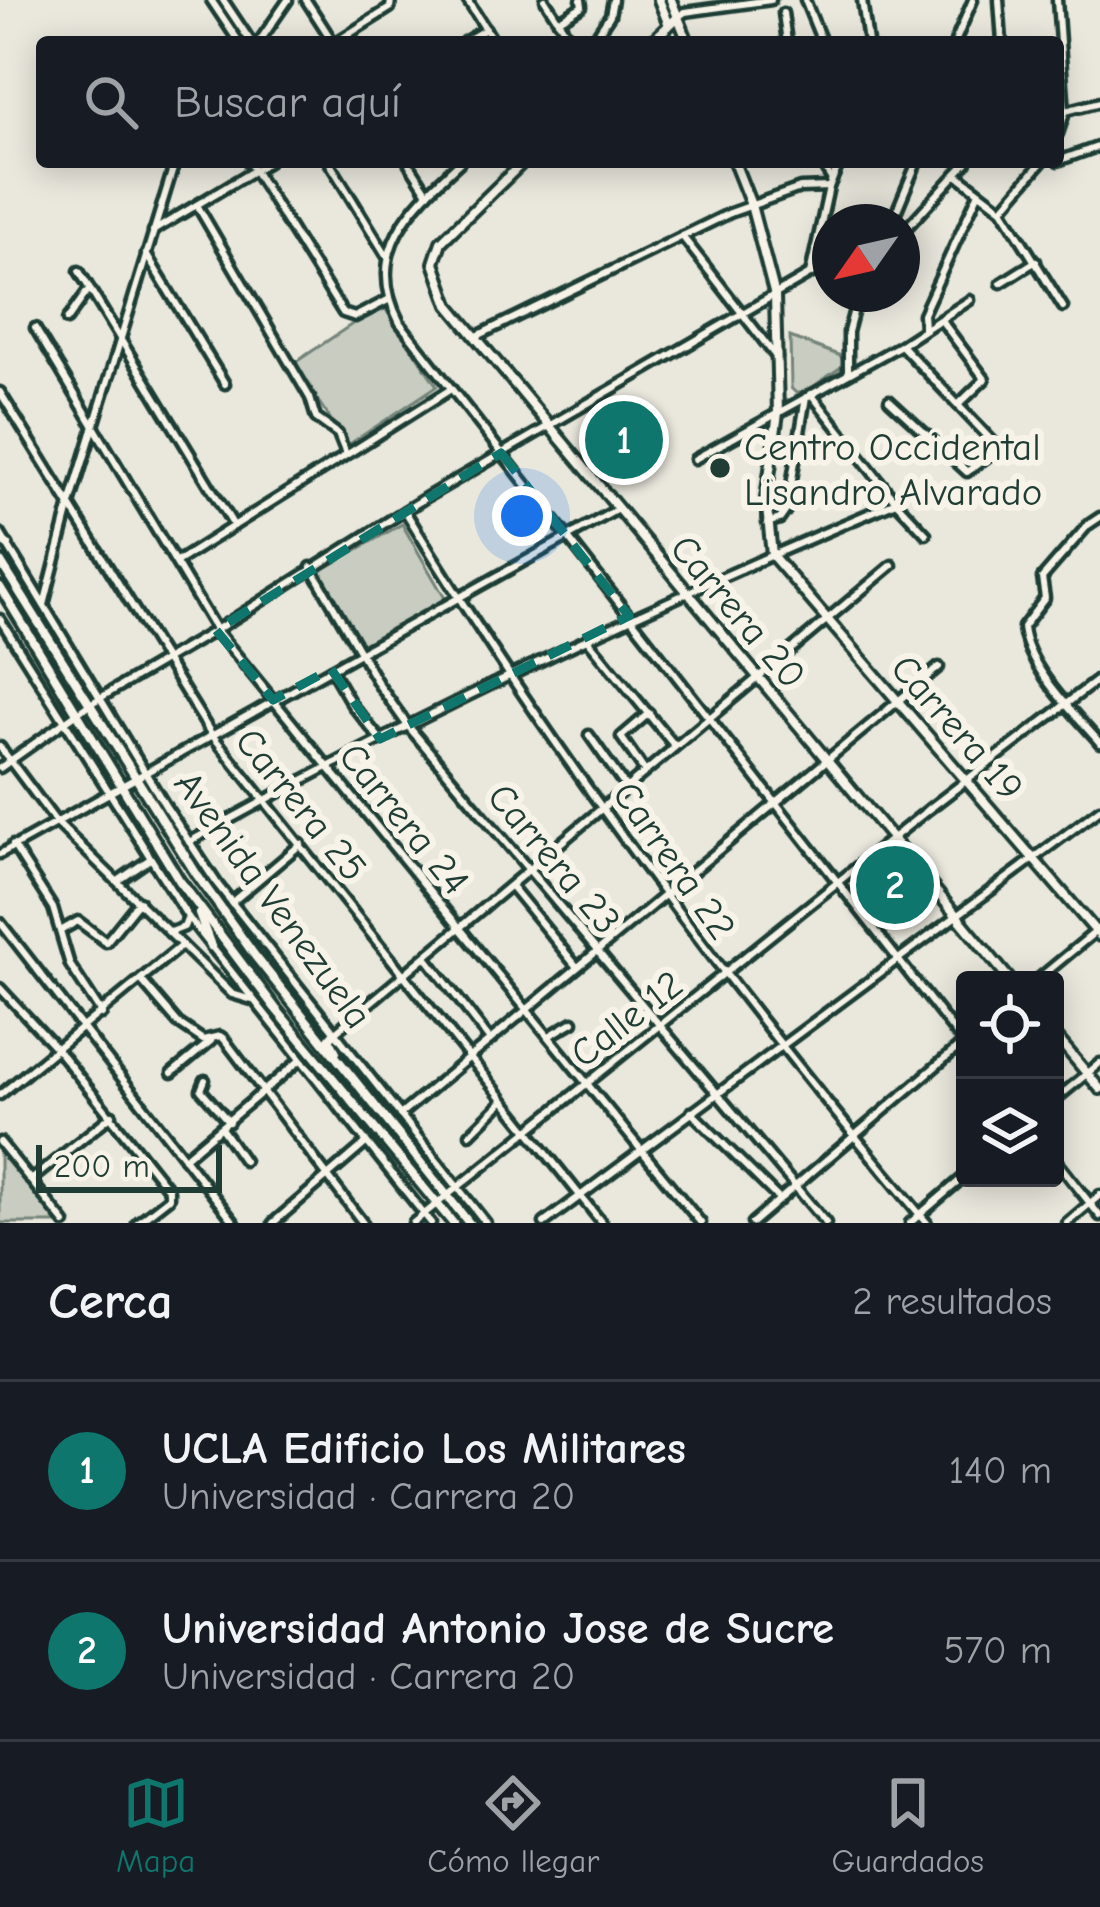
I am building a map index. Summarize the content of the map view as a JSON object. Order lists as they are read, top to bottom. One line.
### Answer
{"streets":{"street":["Carrera 20","Carrera 19","Carrera 25","Carrera 24","Carrera 23","Carrera 22","Avenida Venezuela","Calle 12"]},"crossings":[["Carrera 20","Calle 12"],["Carrera 19","Calle 12"],["Carrera 25","Calle 12"],["Carrera 24","Calle 12"],["Carrera 23","Calle 12"],["Carrera 22","Calle 12"],["Avenida Venezuela","Calle 12"]],"places":["Centro Occidental Lisandro Alvarado"],"scale_bar":"200 m","north":"bottom left","page":{"search":"Buscar aquí","pins":["1","2"],"scale":"200 m","heading":["Cerca","2 resultados"],"list":[{"mark":"1","name":"UCLA Edificio Los Militares","note":"Universidad · Carrera 20","value":"140 m"},{"mark":"2","name":"Universidad Antonio Jose de Sucre","note":"Universidad · Carrera 20","value":"570 m"}],"nav":["Mapa","Cómo llegar","Guardados"]}}
